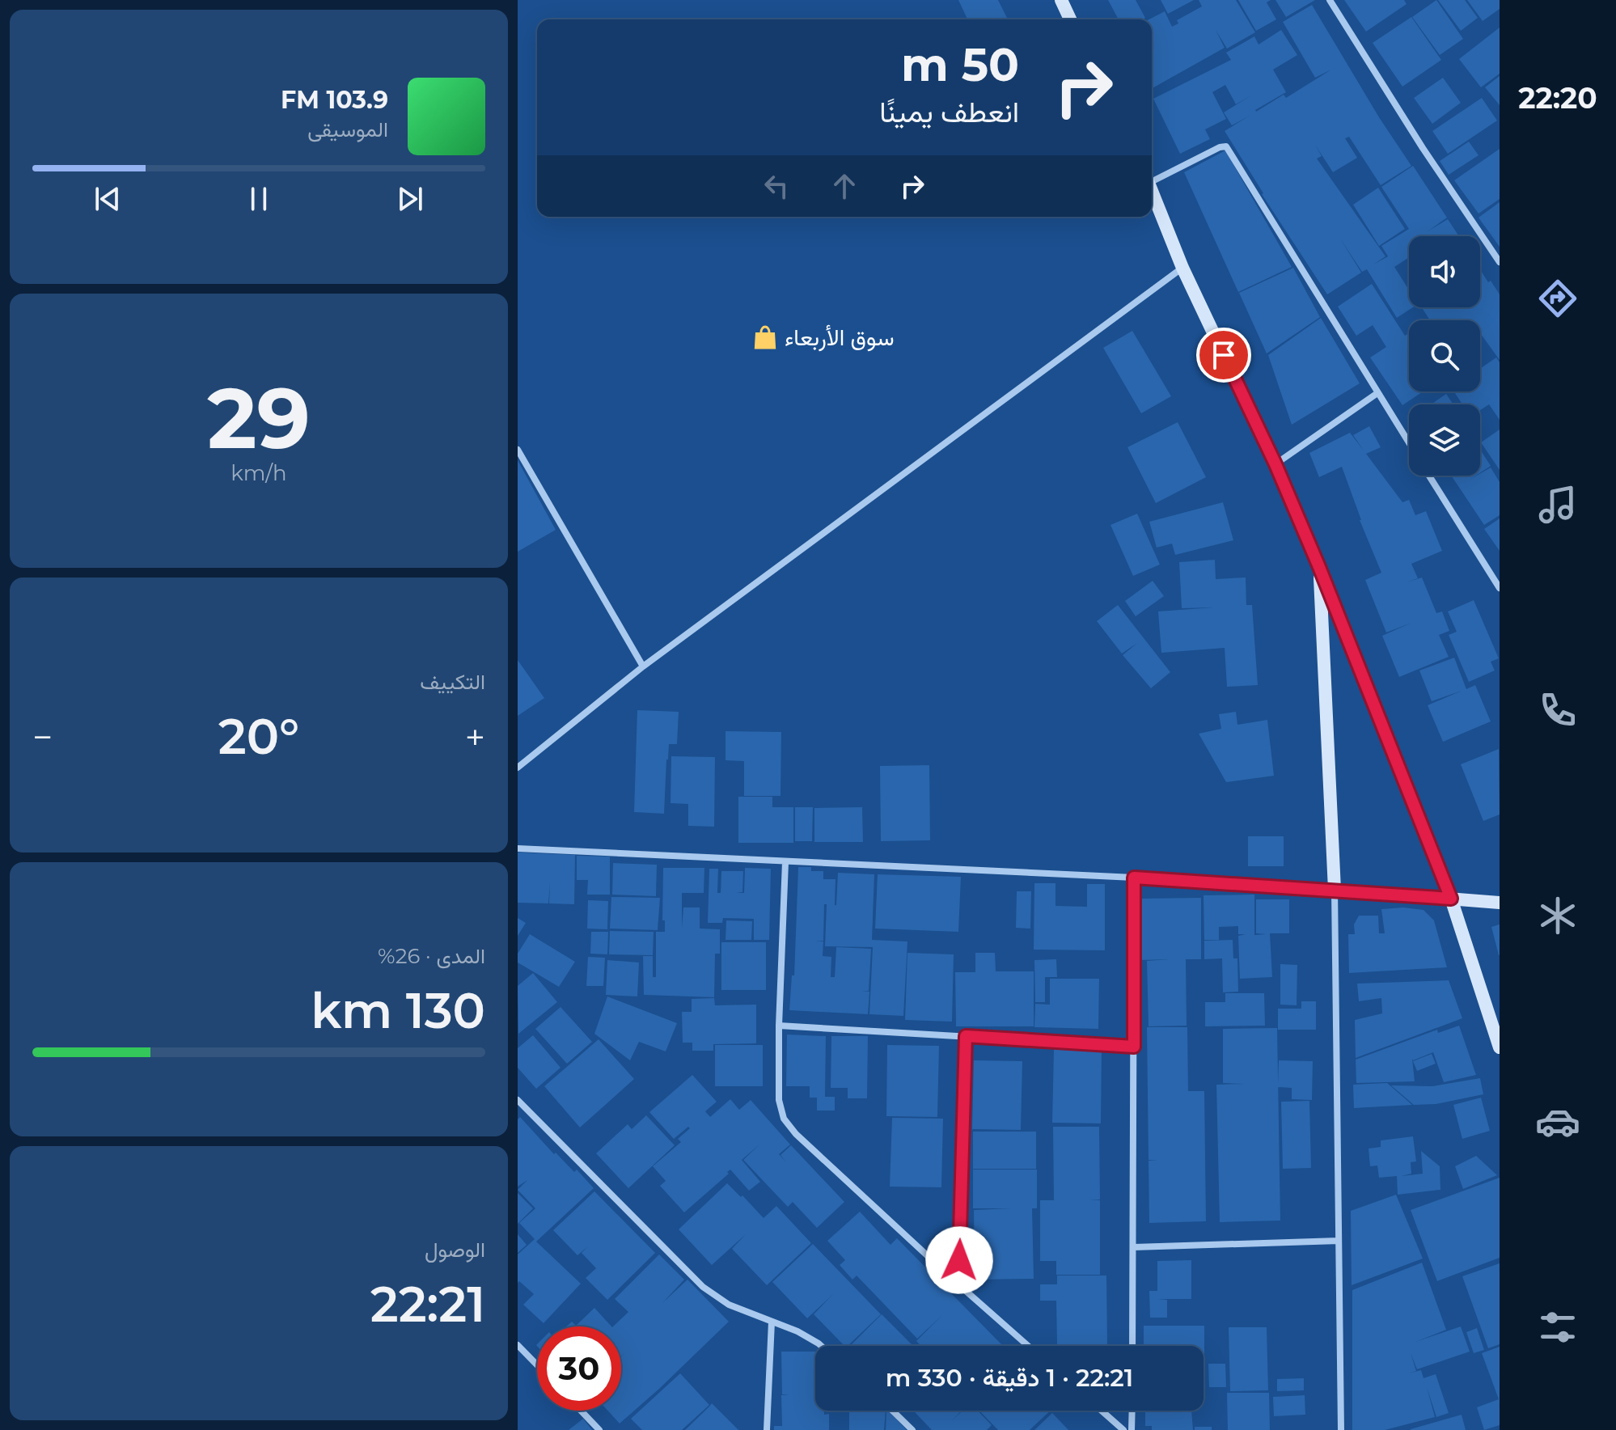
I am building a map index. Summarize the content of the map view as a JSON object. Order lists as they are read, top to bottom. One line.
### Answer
{"places":{"shop":["سوق الأربعاء"]},"page":{"tabs":"22:20","turn":["50 m","انعطف يمينًا"],"song":["103.9 FM","الموسيقى"],"tile":[["29","km/h"],"التكييف",["المدى · 26%","130 km"],["الوصول","22:21"]],"heat":["−","20°","+"],"limit":"30","trip":"22:21 · 1 دقيقة · 330 m"}}
